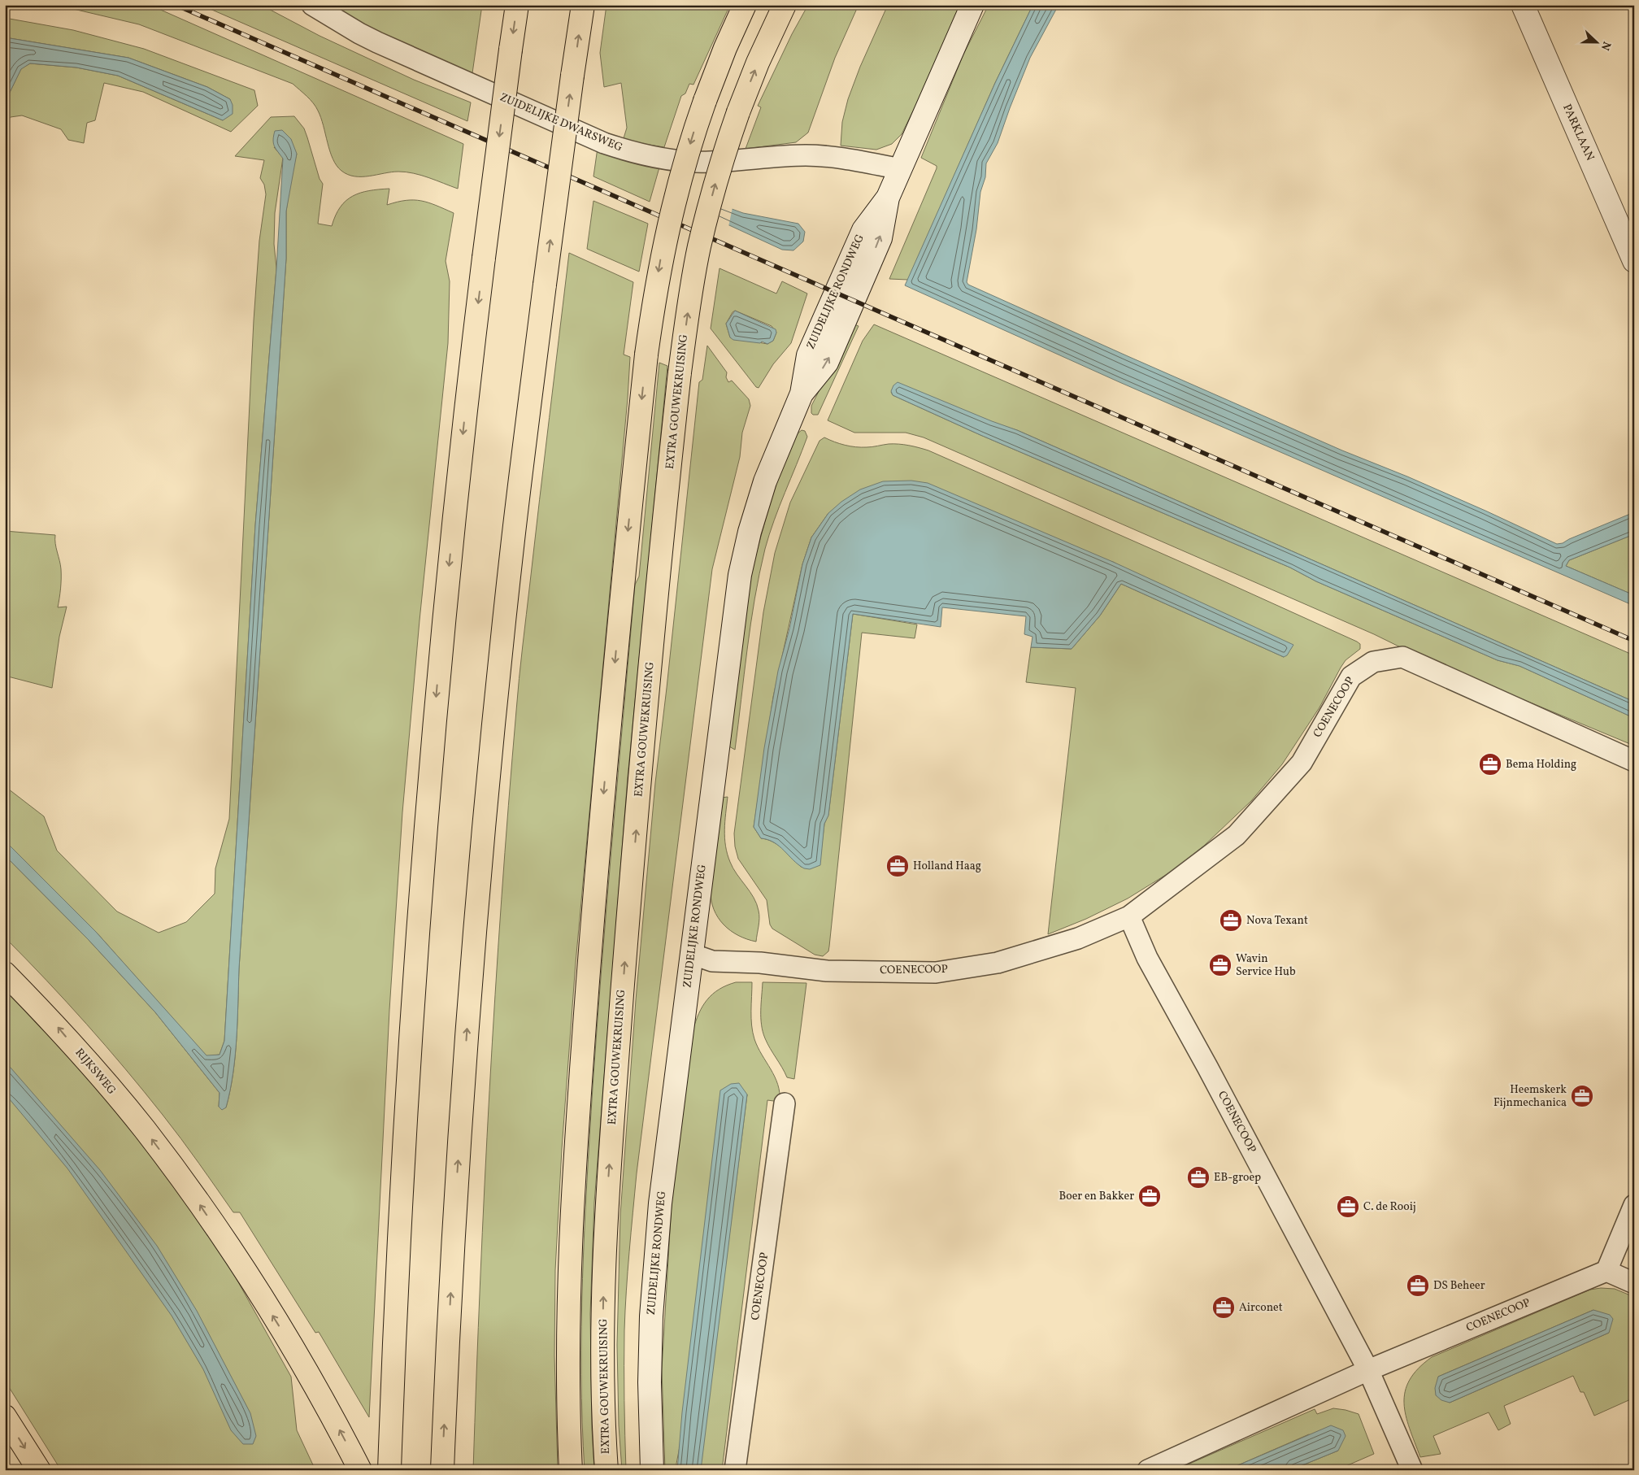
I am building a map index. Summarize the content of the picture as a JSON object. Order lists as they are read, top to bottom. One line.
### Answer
{"streets":{"main road":["PARKLAAN","ZUIDELIJKE RONDWEG","EXTRA GOUWEKRUISING","RIJKSWEG"],"street":["ZUIDELIJKE DWARSWEG","COENECOOP"]},"crossings":[["ZUIDELIJKE DWARSWEG","ZUIDELIJKE RONDWEG"],["ZUIDELIJKE RONDWEG","COENECOOP"]],"one_way":["RIJKSWEG"],"places":{"office":["Bema Holding","Holland Haag","Nova Texant","Wavin Service Hub","Heemskerk Fijnmechanica","EB-groep","Boer en Bakker","C. de Rooij","DS Beheer","Airconet"]},"north":"right"}
